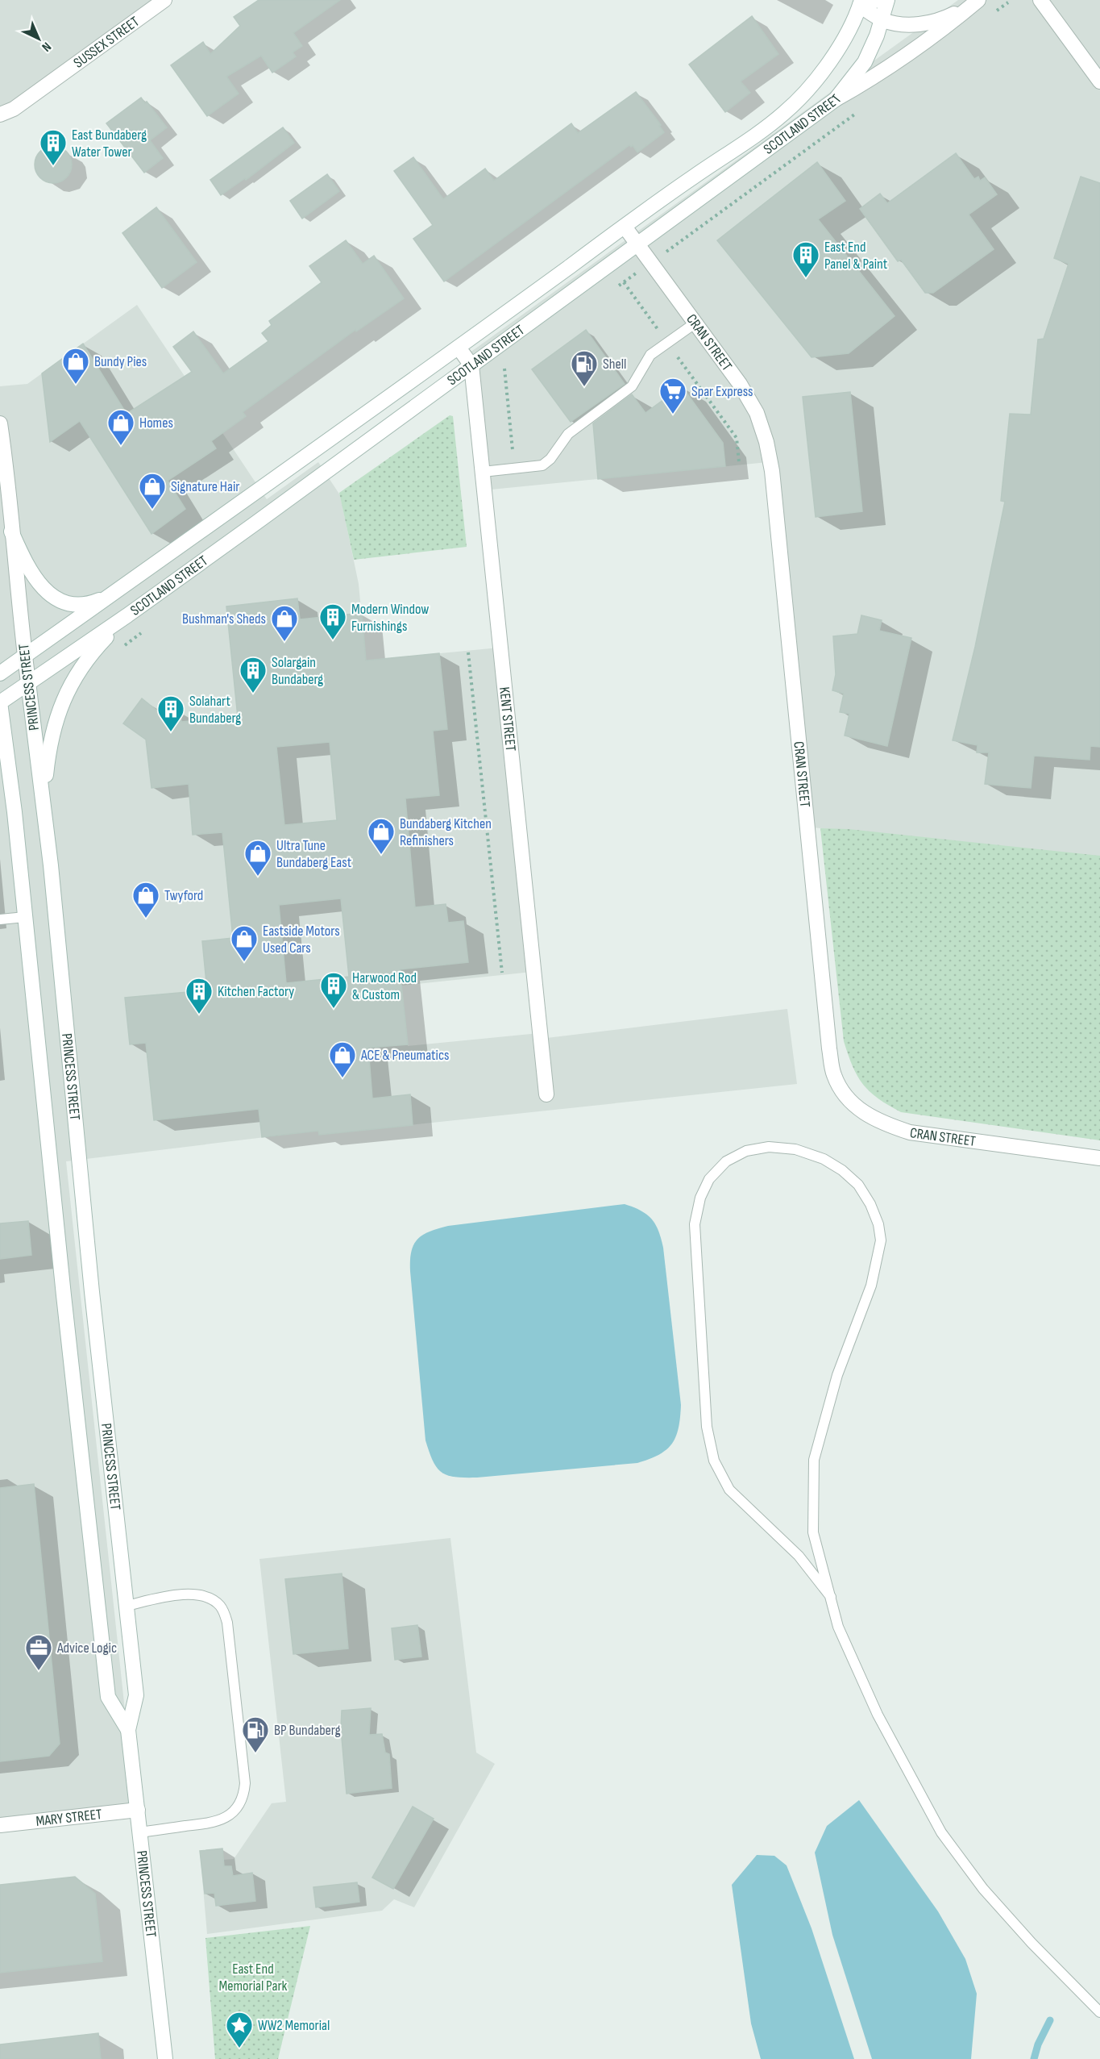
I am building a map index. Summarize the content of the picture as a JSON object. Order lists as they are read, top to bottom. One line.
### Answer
{"streets":{"main road":["SUSSEX STREET","SCOTLAND STREET","CRAN STREET","PRINCESS STREET","KENT STREET","MARY STREET"]},"crossings":[["SCOTLAND STREET","CRAN STREET"],["SCOTLAND STREET","PRINCESS STREET"],["SCOTLAND STREET","KENT STREET"],["PRINCESS STREET","MARY STREET"]],"parks":["East End Memorial Park"],"places":{"building":["East Bundaberg Water Tower","East End Panel & Paint","Modern Window Furnishings","Solargain Bundaberg","Solahart Bundaberg","Harwood Rod & Custom","Kitchen Factory"],"shop":["Bundy Pies","Homes","Signature Hair","Bushman's Sheds","Bundaberg Kitchen Refinishers","Ultra Tune Bundaberg East","Twyford","Eastside Motors Used Cars","ACE & Pneumatics"],"fuel station":["Shell","BP Bundaberg"],"supermarket":["Spar Express"],"office":["Advice Logic"],"place":["WW2 Memorial"]},"north":"bottom right"}
